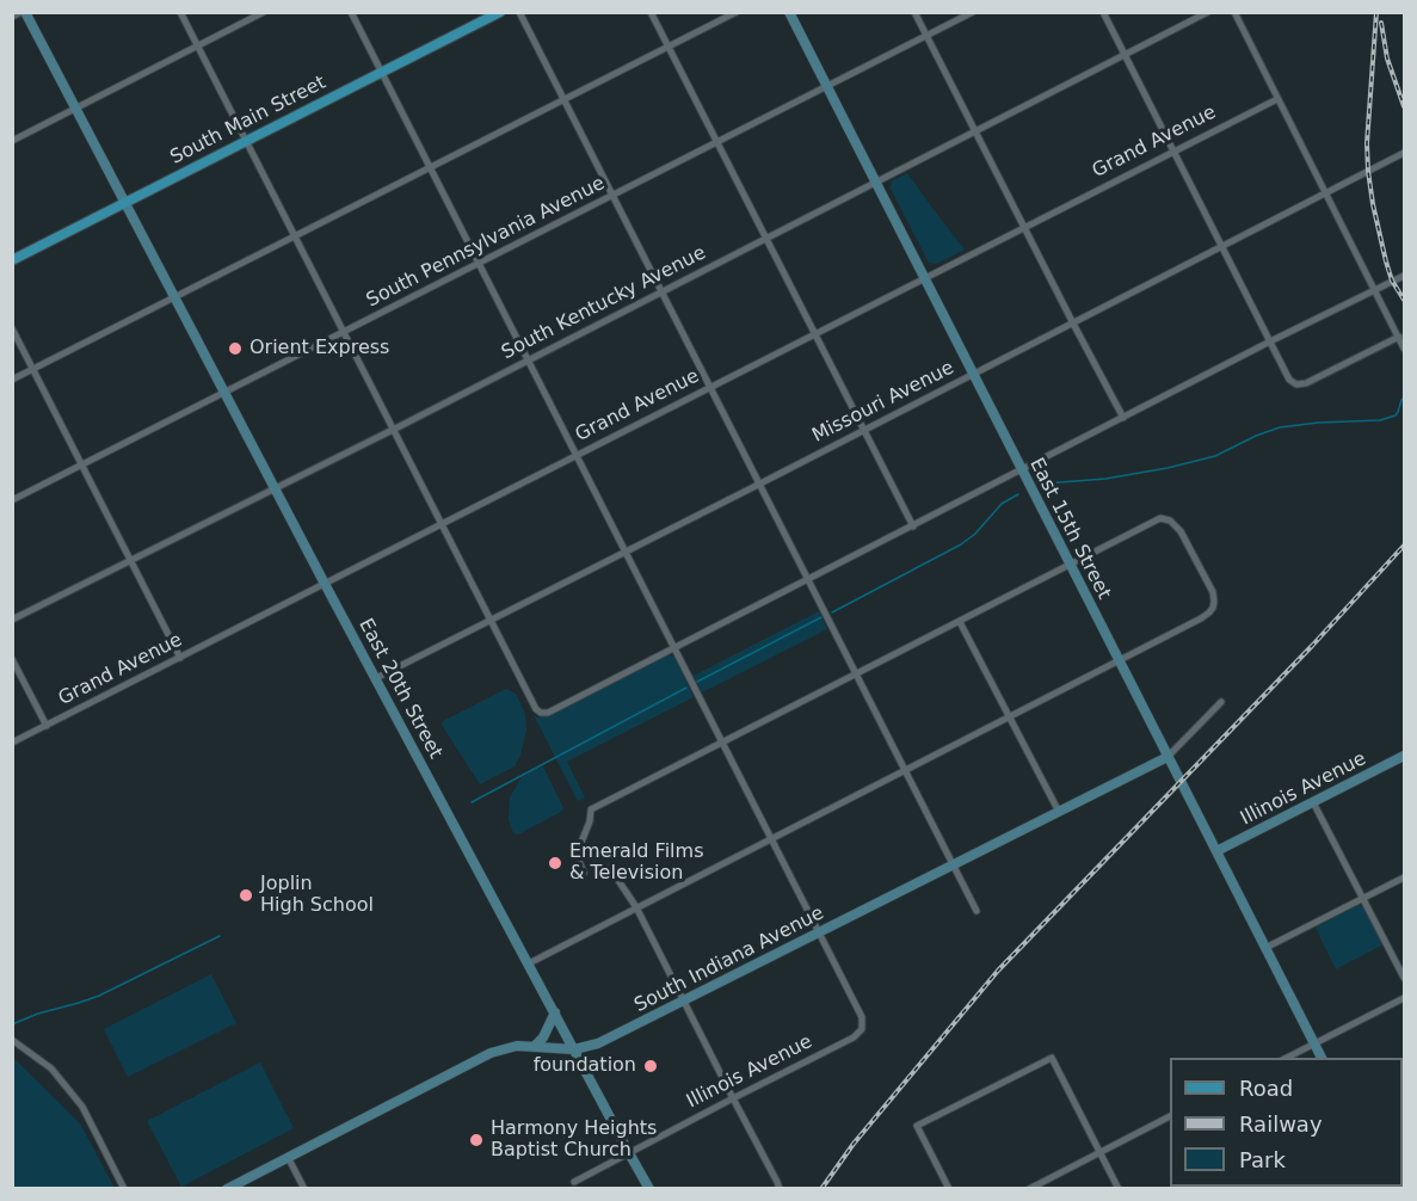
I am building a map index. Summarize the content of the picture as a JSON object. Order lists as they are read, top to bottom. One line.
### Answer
{"streets":{"main road":["South Main Street","East 15th Street","East 20th Street","Illinois Avenue","South Indiana Avenue"],"street":["Grand Avenue","South Pennsylvania Avenue","South Kentucky Avenue","Missouri Avenue"]},"crossings":[["South Main Street","East 20th Street"],["Grand Avenue","East 15th Street"],["Grand Avenue","East 20th Street"],["South Pennsylvania Avenue","East 15th Street"],["South Pennsylvania Avenue","East 20th Street"],["South Kentucky Avenue","East 15th Street"],["South Kentucky Avenue","East 20th Street"],["Missouri Avenue","East 15th Street"],["Missouri Avenue","East 20th Street"],["East 15th Street","Illinois Avenue"],["East 15th Street","South Indiana Avenue"],["East 20th Street","Illinois Avenue"],["East 20th Street","South Indiana Avenue"],["Illinois Avenue","South Indiana Avenue"]],"places":["Orient Express","Emerald Films & Television","Joplin High School","foundation","Harmony Heights Baptist Church"],"legend":["Road","Railway","Park"]}
